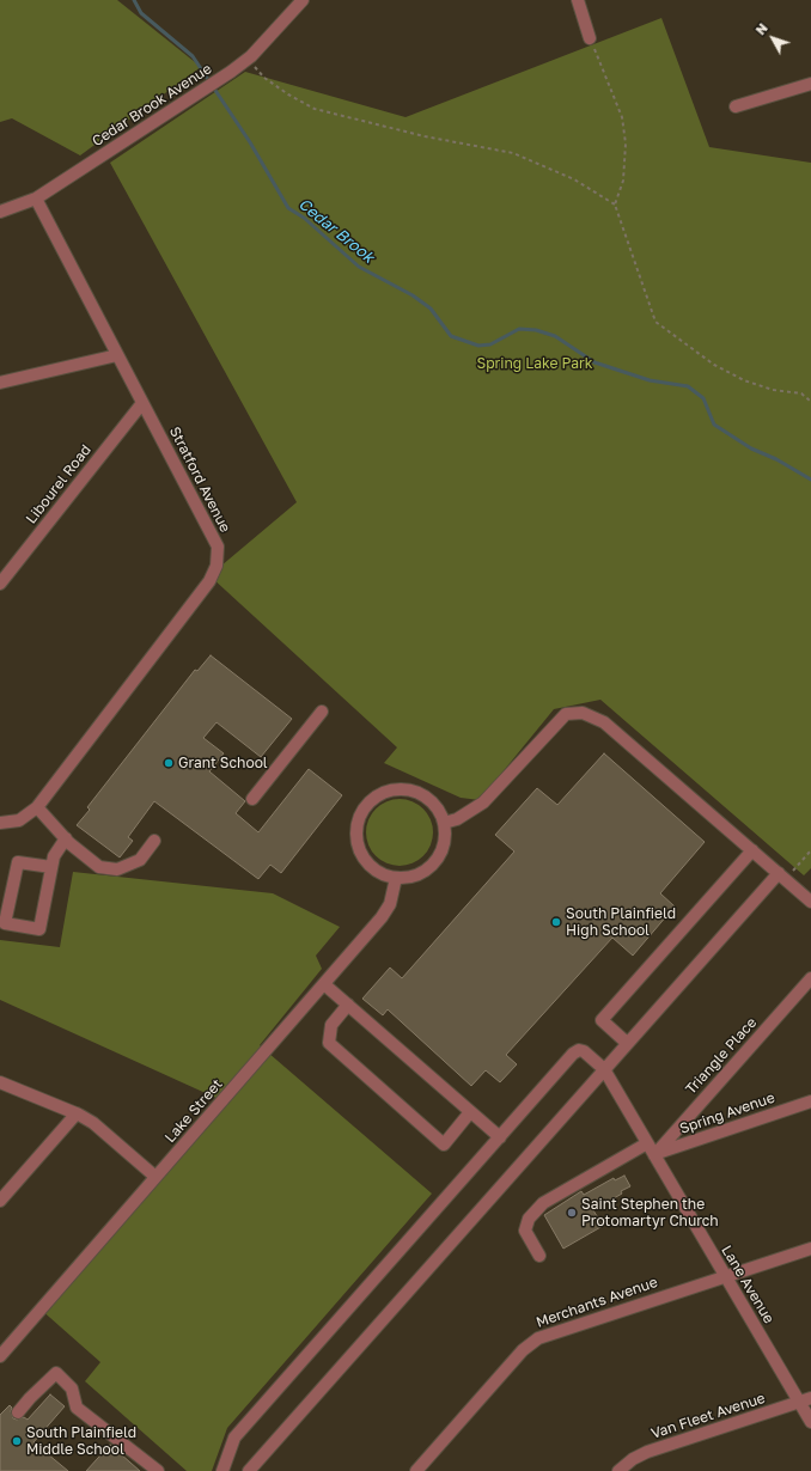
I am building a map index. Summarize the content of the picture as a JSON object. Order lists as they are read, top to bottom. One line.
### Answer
{"streets":{"street":["Cedar Brook Avenue","Stratford Avenue","Libourel Road","Triangle Place","Lake Street","Spring Avenue","Lane Avenue","Merchants Avenue","Van Fleet Avenue"]},"crossings":[["Cedar Brook Avenue","Stratford Avenue"],["Stratford Avenue","Libourel Road"],["Triangle Place","Spring Avenue"],["Triangle Place","Lane Avenue"],["Spring Avenue","Lane Avenue"],["Lane Avenue","Merchants Avenue"],["Lane Avenue","Van Fleet Avenue"]],"water":["Cedar Brook"],"parks":["Spring Lake Park"],"places":["Grant School","South Plainfield High School","Saint Stephen the Protomartyr Church","South Plainfield Middle School"],"north":"top left"}
